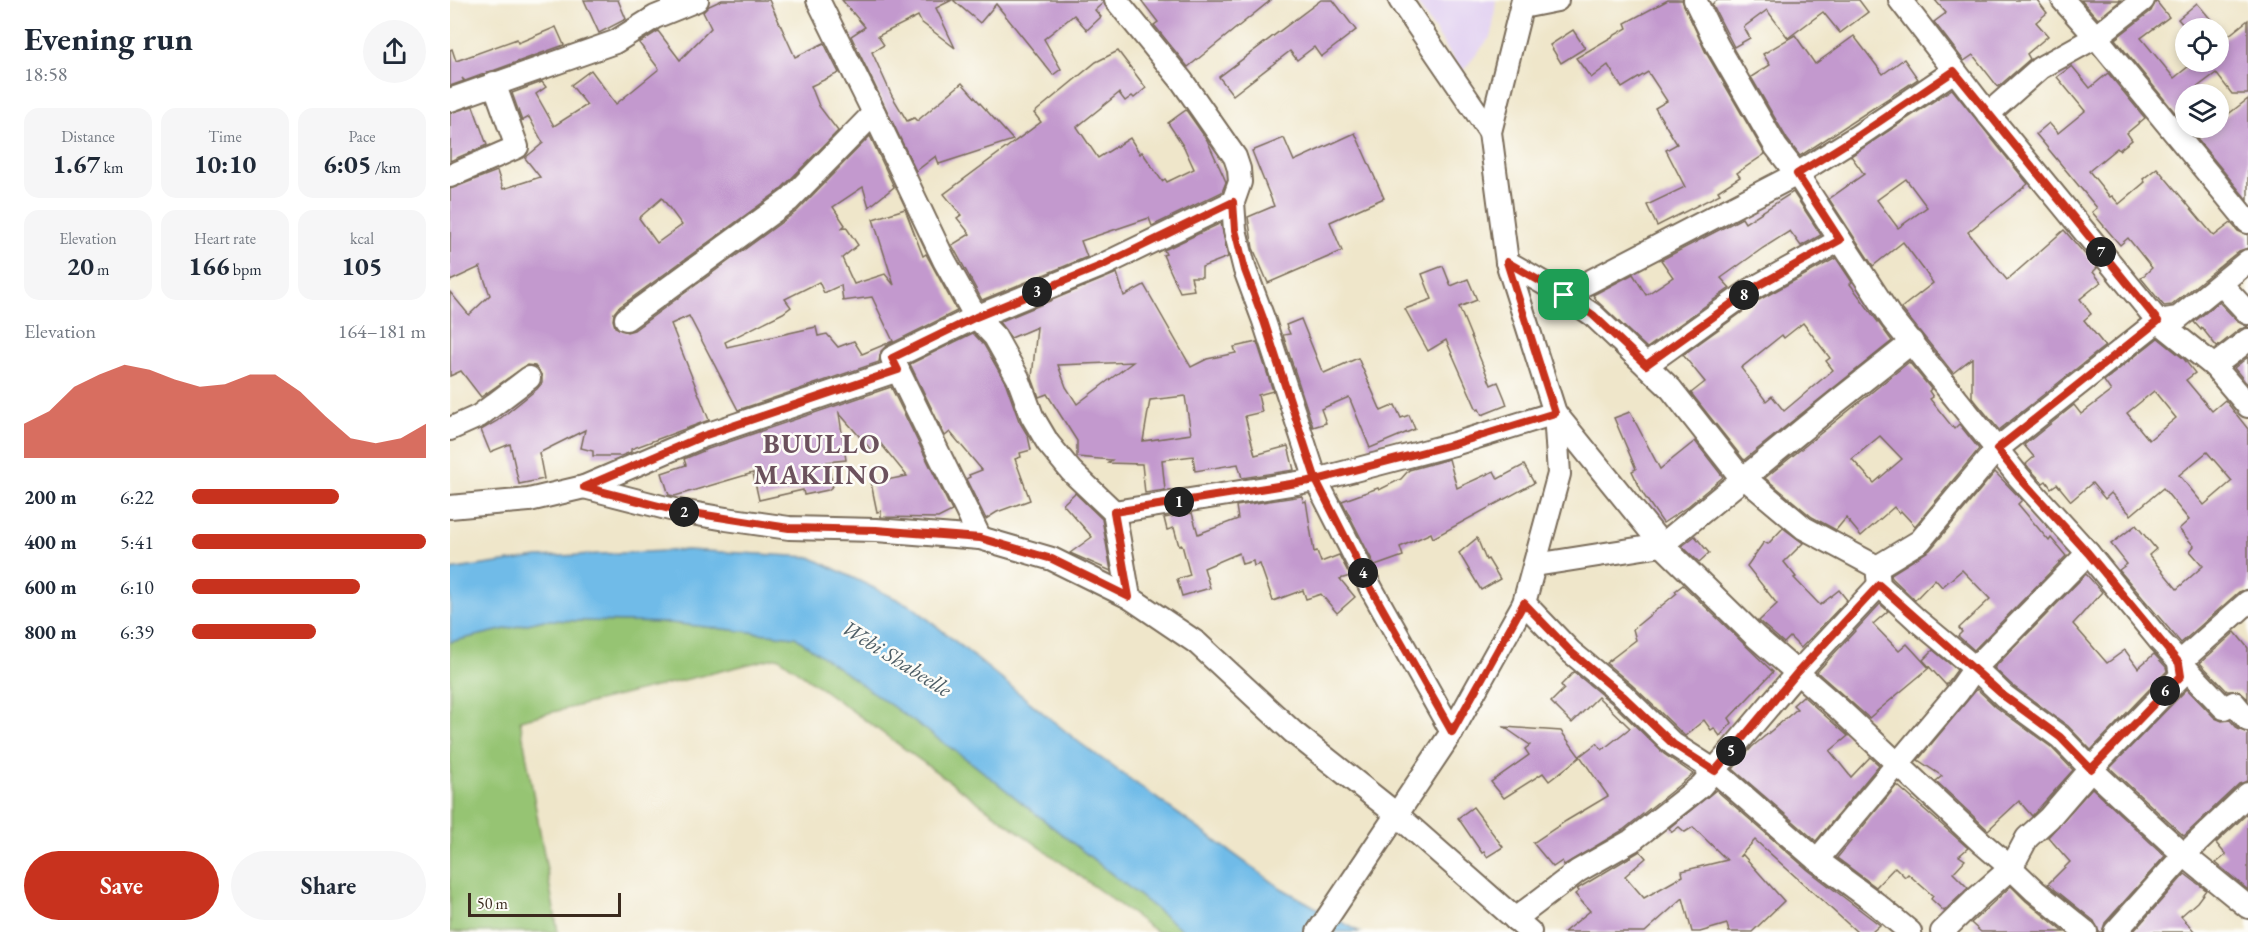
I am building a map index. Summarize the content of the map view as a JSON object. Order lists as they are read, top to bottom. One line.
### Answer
{"districts":["BUULLO MAKIINO"],"water":["Webi Shabeelle"],"scale_bar":"50 m","page":{"heading":["Evening run","18:58"],"stats":[["Distance","1.67 km"],["Time","10:10"],["Pace","6:05 /km"],["Elevation","20 m"],["Heart rate","166 bpm"],["kcal","105"]],"pins":["7","3","8","1","2","4","6","5"],"chart":["Elevation","164–181 m"],"list":[{"name":"200 m","note":"6:22"},{"name":"400 m","note":"5:41"},{"name":"600 m","note":"6:10"},{"name":"800 m","note":"6:39"}],"buttons":["Save","Share"],"scale":"50 m"}}
